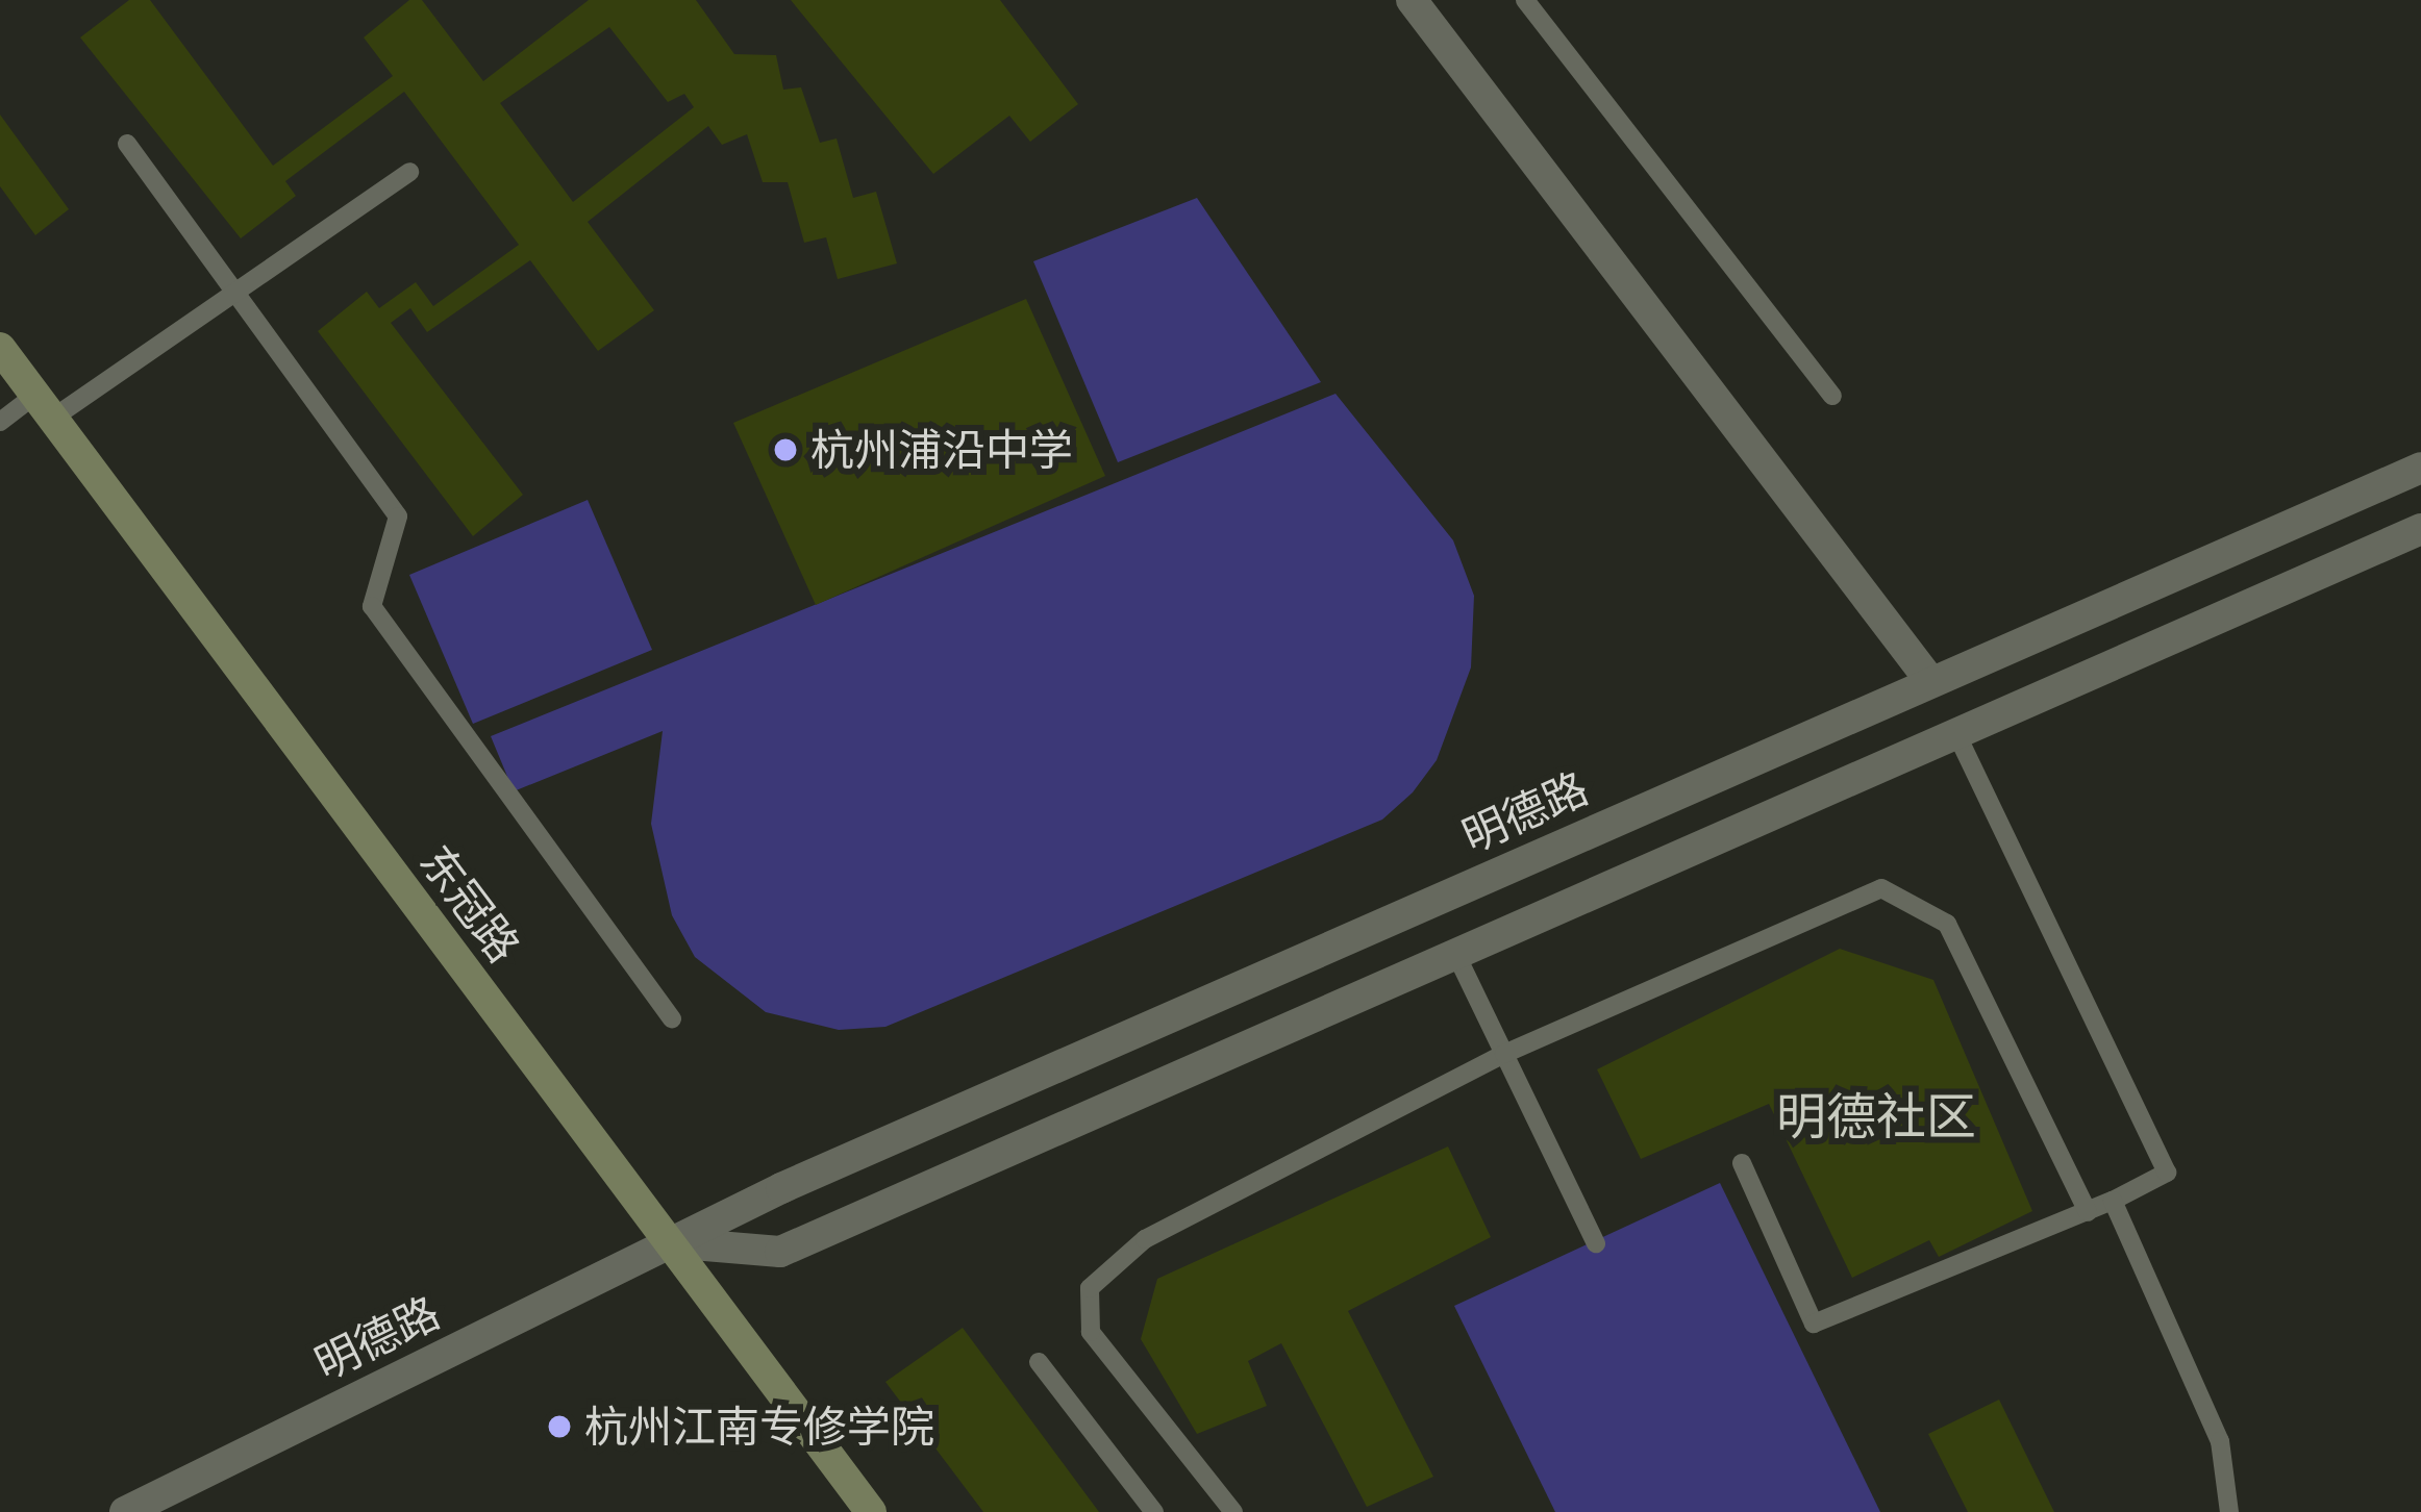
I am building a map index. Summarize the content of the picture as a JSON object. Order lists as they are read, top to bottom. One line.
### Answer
{"streets":{"main road":["东冠路"],"street":["明德路"]},"crossings":[["明德路","东冠路"]],"districts":["明德社区"],"places":["杭州浦沿中学","杭州江南专修学院"]}
